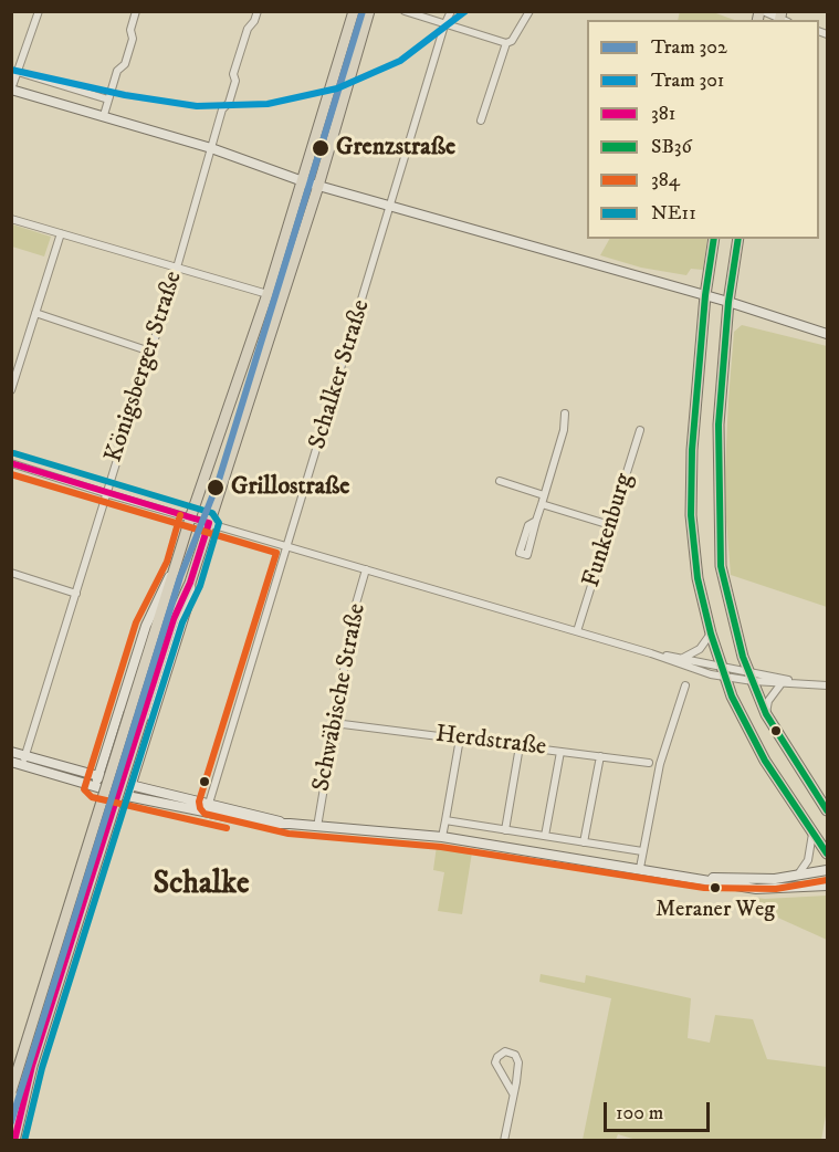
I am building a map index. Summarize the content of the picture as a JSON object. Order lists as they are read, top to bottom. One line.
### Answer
{"streets":{"street":["Königsberger Straße","Schalker Straße","Funkenburg","Schwäbische Straße","Herdstraße"]},"crossings":[["Schwäbische Straße","Herdstraße"]],"districts":["Schalke"],"places":["Grenzstraße","Grillostraße","Meraner Weg"],"lines":["tram line 302","tram line 301","transit line SB36","transit line NE11","transit line 381","transit line 384"],"legend":["Tram 302","Tram 301","381","SB36","384","NE11"],"scale_bar":"100 m"}
